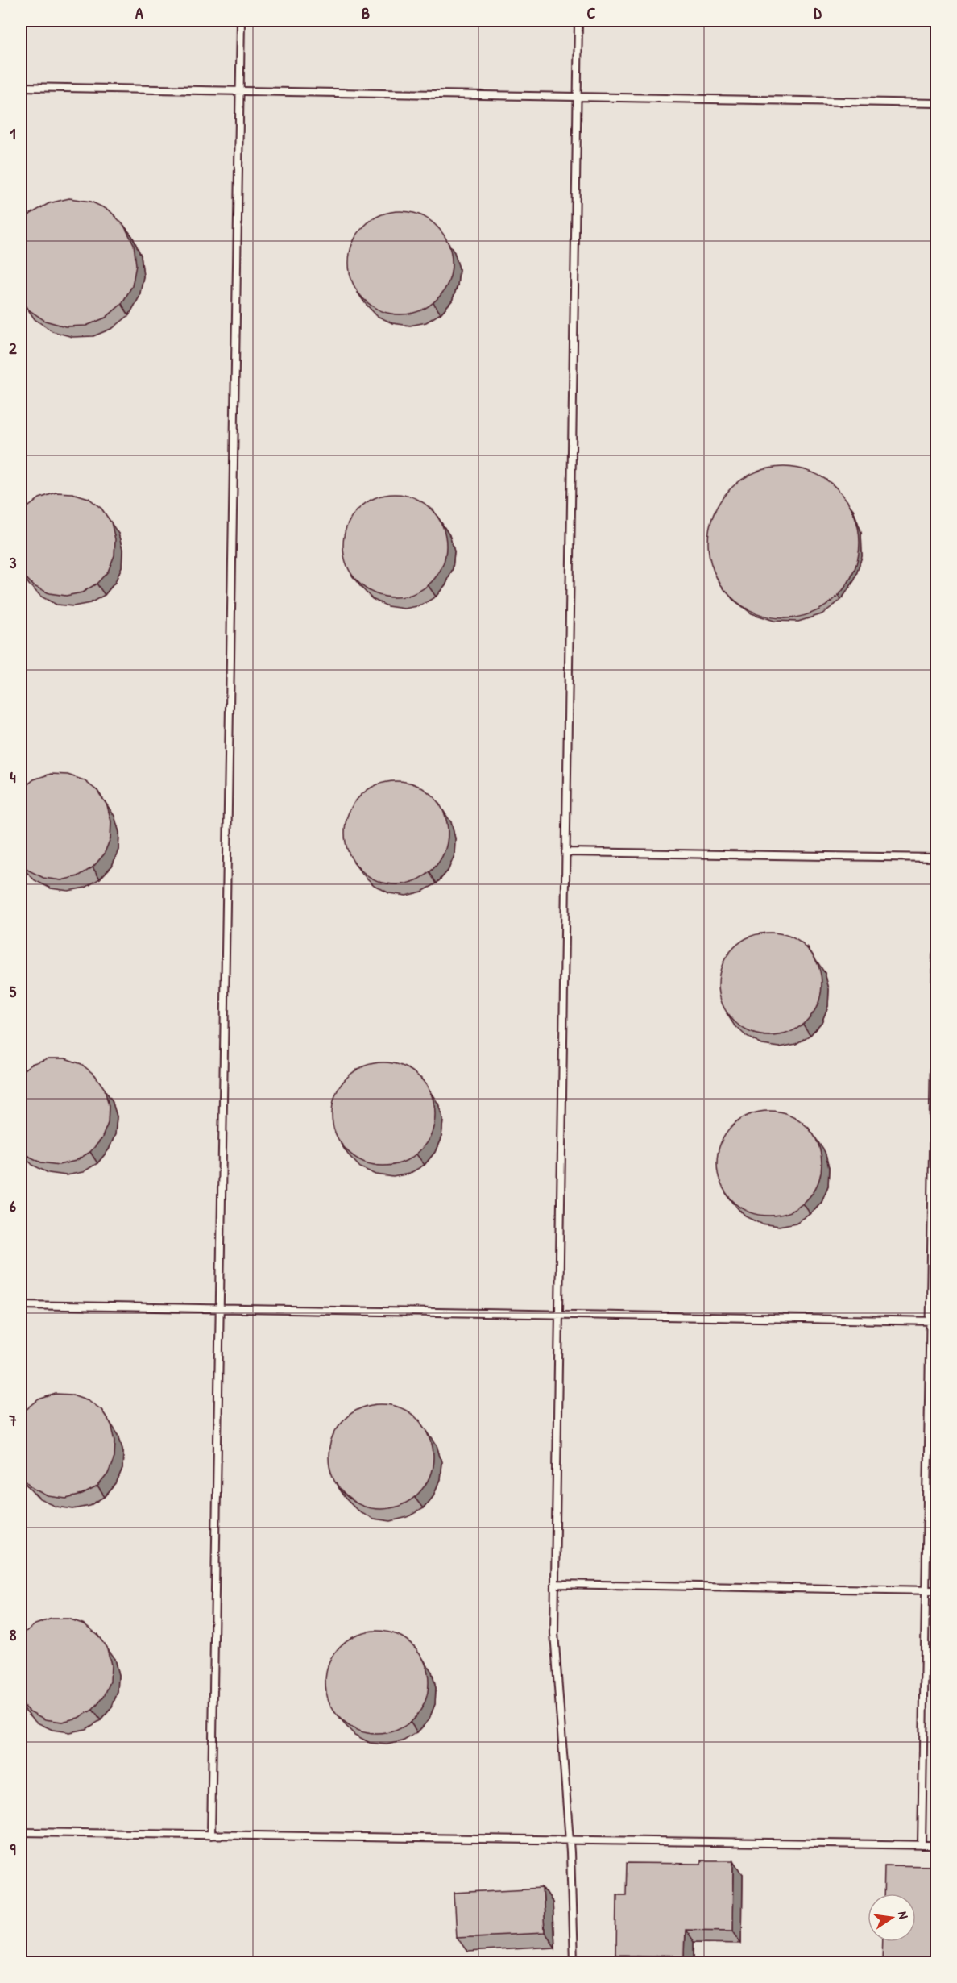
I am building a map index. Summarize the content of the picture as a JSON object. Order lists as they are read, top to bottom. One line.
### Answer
{"north":"right","grid":{"columns":["A","B","C","D"],"rows":["1","2","3","4","5","6","7","8","9"]}}
